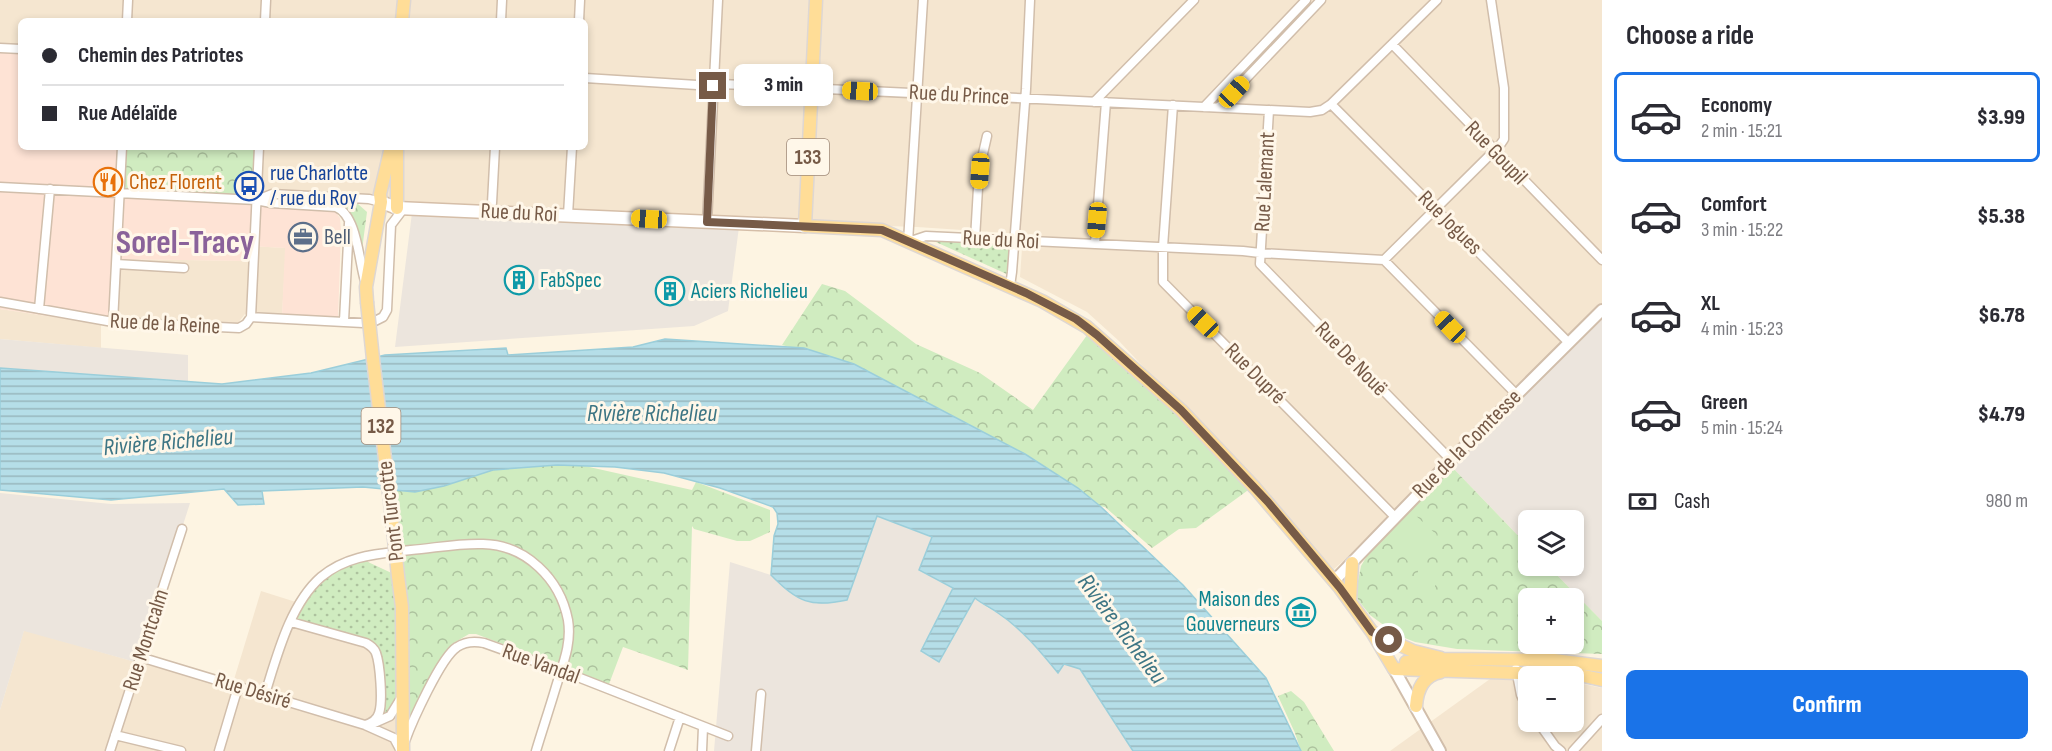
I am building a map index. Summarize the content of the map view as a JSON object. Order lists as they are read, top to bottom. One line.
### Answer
{"streets":{"main road":["133","Rue du Roi","132","Pont Turcotte"],"street":["Rue du Prince","Rue Goupil","Rue Lalemant","Rue Jogues","Rue de la Reine","Rue De Nouë","Rue Dupré","Rue de la Comtesse","Rue Montcalm","Rue Vandal","Rue Désiré"]},"crossings":[["Rue du Prince","133"],["Rue du Prince","Rue Lalemant"],["Rue du Prince","Rue Jogues"],["Rue du Prince","Rue Dupré"],["133","Rue du Roi"],["Rue Lalemant","Rue du Roi"],["Rue Lalemant","Rue De Nouë"],["Rue du Roi","Rue De Nouë"],["Rue du Roi","Rue Dupré"],["Rue du Roi","132"],["Rue Jogues","Rue de la Comtesse"],["Rue De Nouë","Rue de la Comtesse"],["Rue Dupré","Rue de la Comtesse"],["132","Pont Turcotte"],["132","Rue Vandal"],["132","Rue Désiré"],["Rue Montcalm","Rue Désiré"],["Rue Vandal","Rue Désiré"]],"districts":["Sorel-Tracy"],"water":["Rivière Richelieu"],"places":{"restaurant":["Chez Florent"],"bus stop":["rue Charlotte / rue du Roy"],"office":["Bell"],"building":["FabSpec","Aciers Richelieu"],"museum":["Maison des Gouverneurs"]},"page":{"heading":"Choose a ride","banner":["Chemin des Patriotes","Rue Adélaïde"],"bubble":"3 min","list":[{"name":"Economy","note":"2 min · 15:21","value":"$3.99"},{"name":"Comfort","note":"3 min · 15:22","value":"$5.38"},{"name":"XL","note":"4 min · 15:23","value":"$6.78"},{"name":"Green","note":"5 min · 15:24","value":"$4.79"}],"pay":["Cash","980 m"],"map_buttons":["+","−"],"buttons":"Confirm"}}
